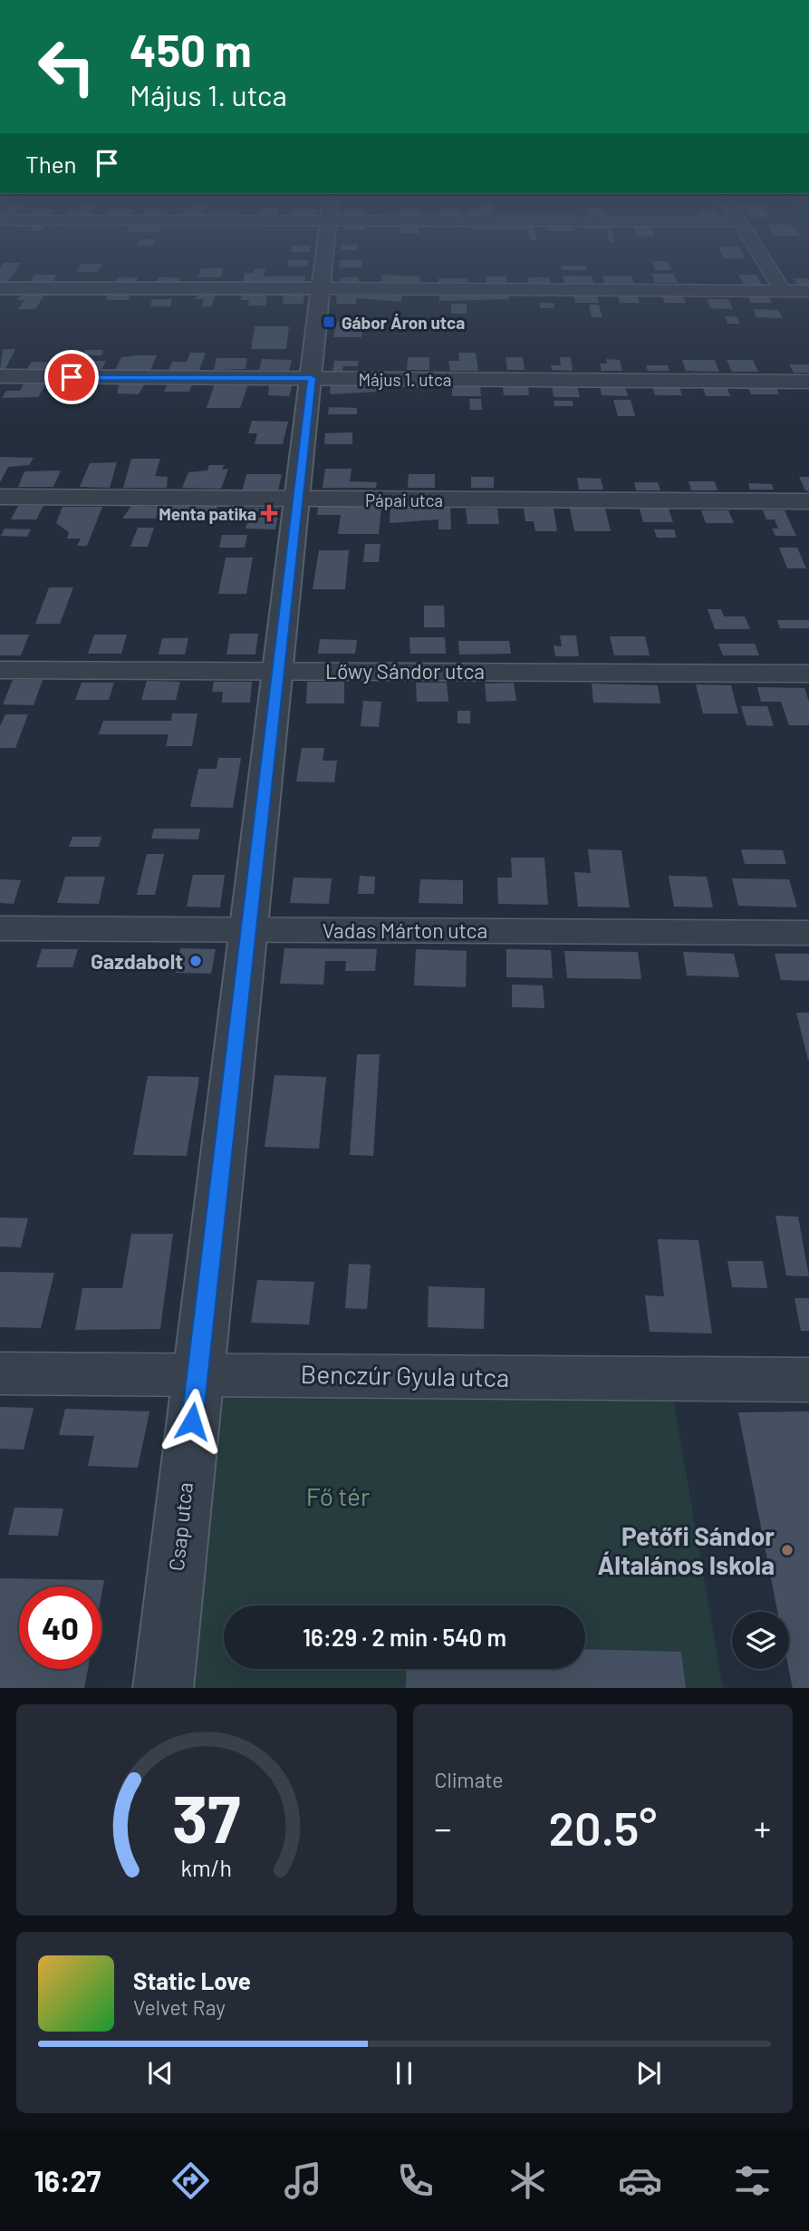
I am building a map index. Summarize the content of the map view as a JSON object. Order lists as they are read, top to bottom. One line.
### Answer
{"streets":{"street":["Május 1. utca","Pápai utca","Lőwy Sándor utca","Vadas Márton utca","Benczúr Gyula utca","Csap utca"]},"crossings":[["Május 1. utca","Csap utca"],["Pápai utca","Csap utca"],["Lőwy Sándor utca","Csap utca"],["Vadas Márton utca","Csap utca"],["Benczúr Gyula utca","Csap utca"]],"parks":["Fő tér"],"places":{"transit":["Gábor Áron utca"],"health":["Menta patika"],"other":["Gazdabolt","Petőfi Sándor Általános Iskola"]},"page":{"turn":["450 m","Május 1. utca"],"then":"Then","limit":"40","trip":"16:29 · 2 min · 540 m","tile":"Climate","heat":["−","20.5°","+"],"song":["Static Love","Velvet Ray"],"tabs":"16:27","gauge":["37","km/h"]}}
